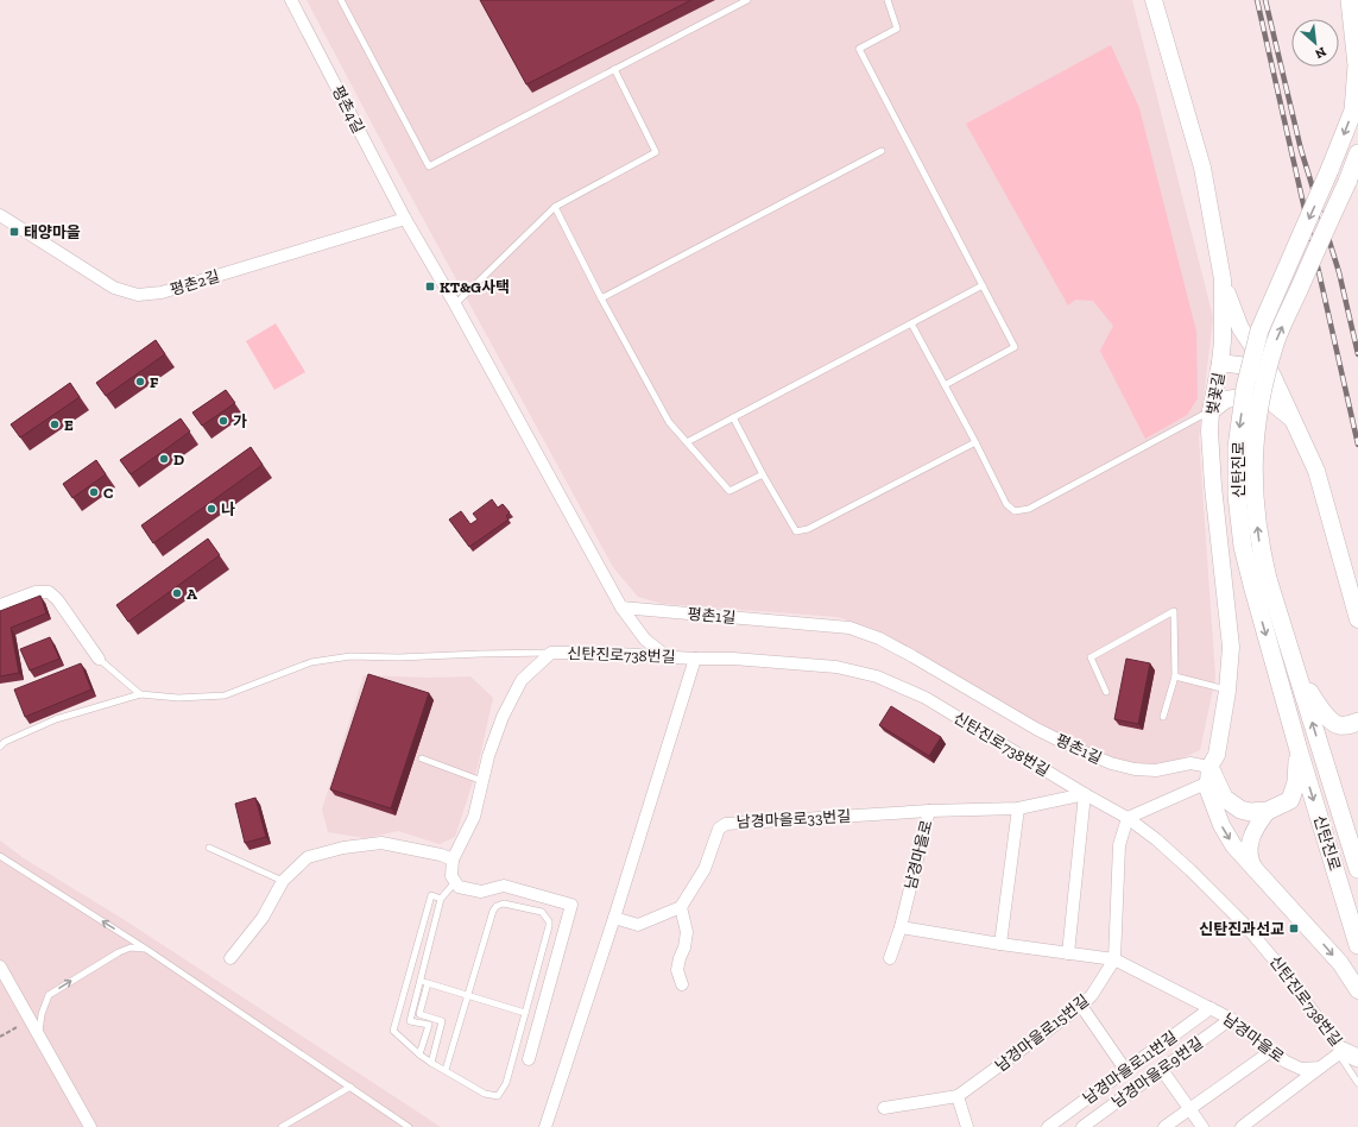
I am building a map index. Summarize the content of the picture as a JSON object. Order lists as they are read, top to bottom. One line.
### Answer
{"streets":{"main road":["신탄진로"],"street":["평촌4길","평촌2길","벚꽃길","평촌1길","신탄진로738번길","남경마을로33번길","남경마을로","남경마을로15번길","남경마을로11번길","남경마을로9번길"]},"crossings":[["평촌4길","평촌2길"],["벚꽃길","평촌1길"],["신탄진로738번길","남경마을로33번길"],["신탄진로738번길","남경마을로"],["남경마을로33번길","남경마을로"],["남경마을로","남경마을로15번길"],["남경마을로","남경마을로11번길"],["남경마을로","남경마을로9번길"]],"places":{"transit":["태양마을","KT&G사택","신탄진과선교"],"other":["F","가","E","D","C","나","A"]},"north":"bottom right"}
